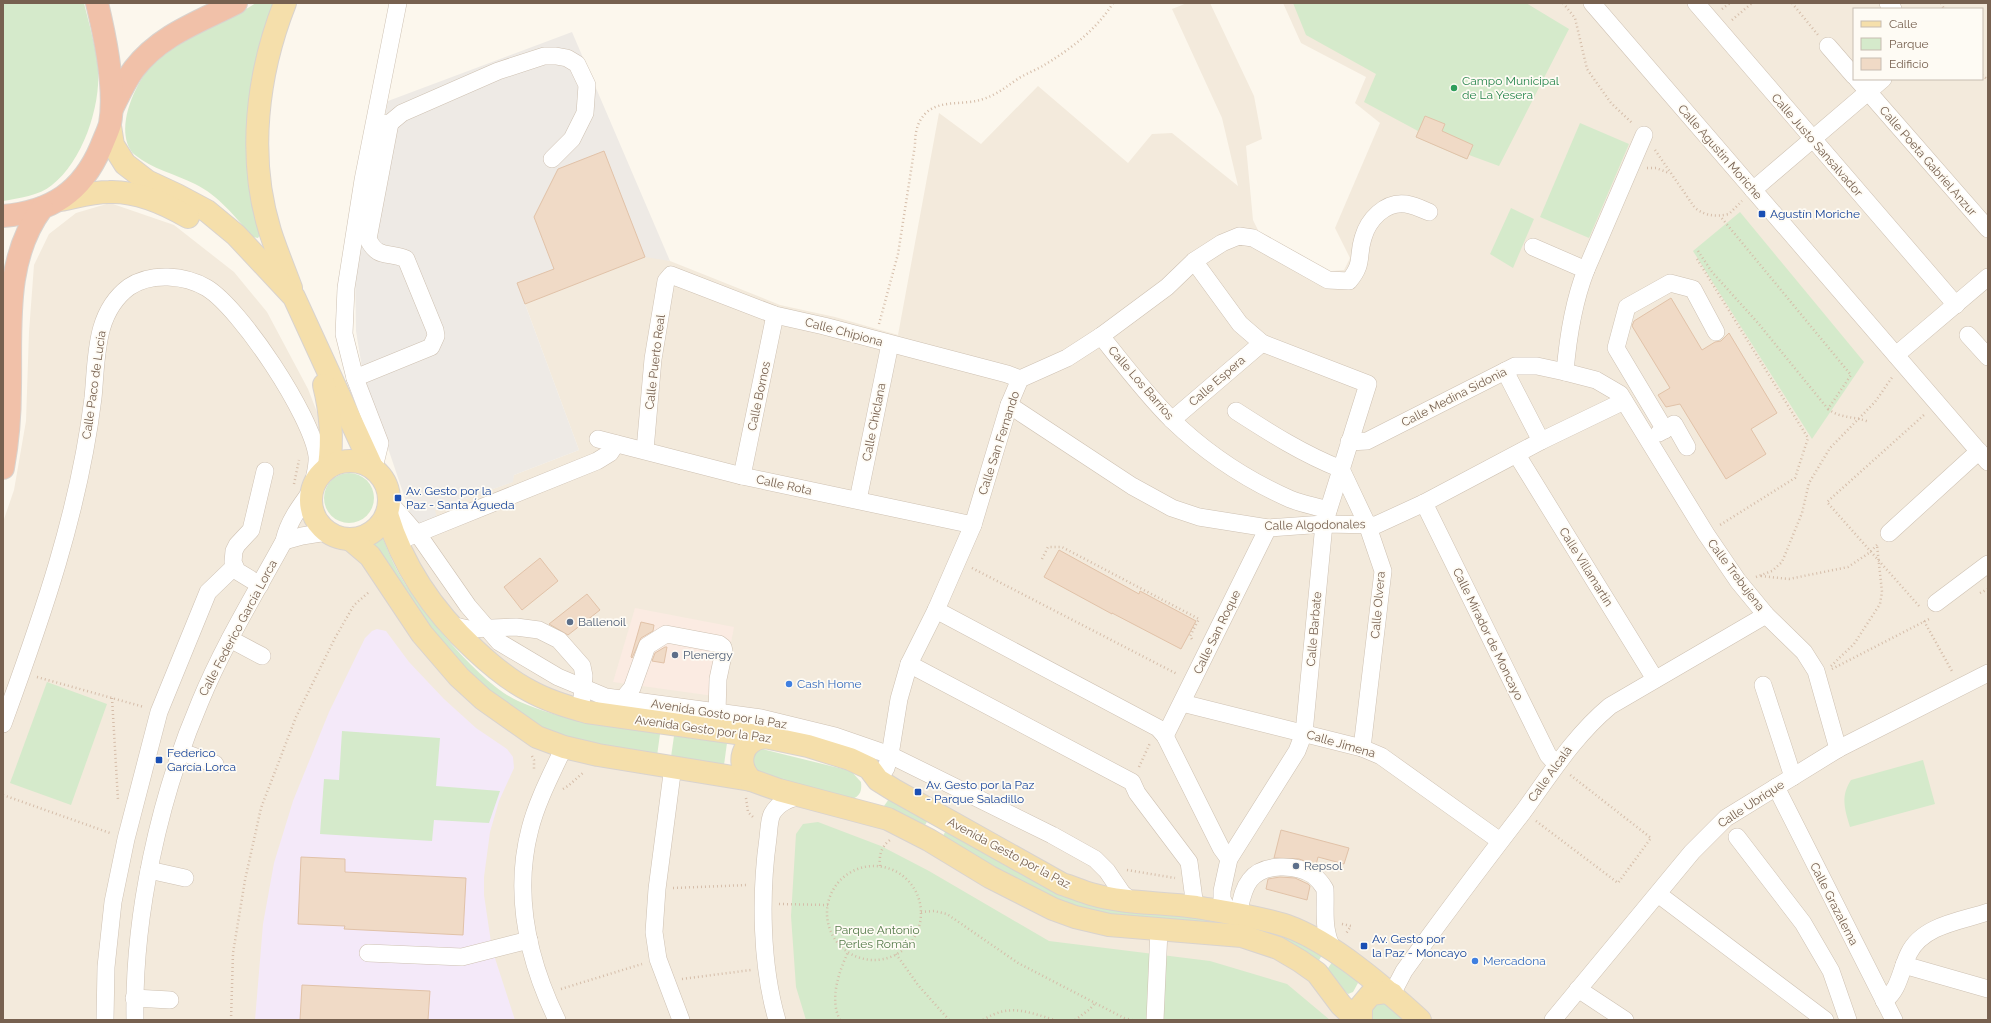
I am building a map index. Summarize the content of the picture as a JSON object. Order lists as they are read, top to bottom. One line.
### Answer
{"streets":{"main road":["Avenida Gesto por la Paz"],"street":["Calle Justo Sansalvador","Calle Agustin Moriche","Calle Poeta Gabriel Anzur","Calle Chipiona","Calle Puerto Real","Calle Espera","Calle Los Barrios","Calle Paco de Lucía","Calle Bornos","Calle Medina Sidonia","Calle Chiclana","Calle San Fernando","Calle Rota","Calle Algodonales","Calle Villamartin","Calle Trebujena","Calle Olvera","Calle Federico García Lorca","Calle Barbate","Calle San Roque","Calle Mirador de Moncayo","Avenida Gosto por la Paz","Calle Jimena","Calle Alcalá","Calle Ubrique","Calle Grazalema"]},"crossings":[["Calle Chipiona","Calle Puerto Real"],["Calle Chipiona","Calle Bornos"],["Calle Chipiona","Calle Chiclana"],["Calle Chipiona","Calle San Fernando"],["Calle Puerto Real","Calle Rota"],["Calle Espera","Calle Los Barrios"],["Calle Espera","Calle Barbate"],["Calle Los Barrios","Calle San Fernando"],["Calle Los Barrios","Calle Algodonales"],["Calle Los Barrios","Calle Barbate"],["Calle Paco de Lucía","Calle Federico García Lorca"],["Calle Paco de Lucía","Avenida Gosto por la Paz"],["Calle Bornos","Calle Rota"],["Calle Medina Sidonia","Calle Algodonales"],["Calle Medina Sidonia","Calle Trebujena"],["Calle Medina Sidonia","Calle Barbate"],["Calle Chiclana","Calle Rota"],["Calle San Fernando","Calle Rota"],["Calle San Fernando","Calle Algodonales"],["Calle San Fernando","Avenida Gosto por la Paz"],["Calle San Fernando","Avenida Gesto por la Paz"],["Calle Algodonales","Calle Villamartin"],["Calle Algodonales","Calle Trebujena"],["Calle Algodonales","Calle Olvera"],["Calle Algodonales","Calle Barbate"],["Calle Algodonales","Calle San Roque"],["Calle Algodonales","Calle Mirador de Moncayo"],["Calle Villamartin","Calle Alcalá"],["Calle Trebujena","Calle Alcalá"],["Calle Trebujena","Calle Ubrique"],["Calle Olvera","Calle Barbate"],["Calle Olvera","Calle Jimena"],["Calle Federico García Lorca","Avenida Gosto por la Paz"],["Calle Barbate","Avenida Gesto por la Paz"],["Calle Barbate","Calle Jimena"],["Calle San Roque","Calle Jimena"],["Calle Mirador de Moncayo","Calle Alcalá"],["Avenida Gosto por la Paz","Avenida Gesto por la Paz"],["Avenida Gesto por la Paz","Calle Alcalá"],["Calle Jimena","Calle Alcalá"],["Calle Ubrique","Calle Grazalema"]],"parks":["Parque Antonio Perles Román"],"places":{"other":["Campo Municipal de La Yesera","Ballenoil","Plenergy","Cash Home","Repsol","Mercadona"],"transit":["Agustín Moriche","Av. Gesto por la Paz - Santa Águeda","Federico García Lorca","Av. Gesto por la Paz - Parque Saladillo","Av. Gesto por la Paz - Moncayo"]},"legend":["Calle","Parque","Edificio"]}
